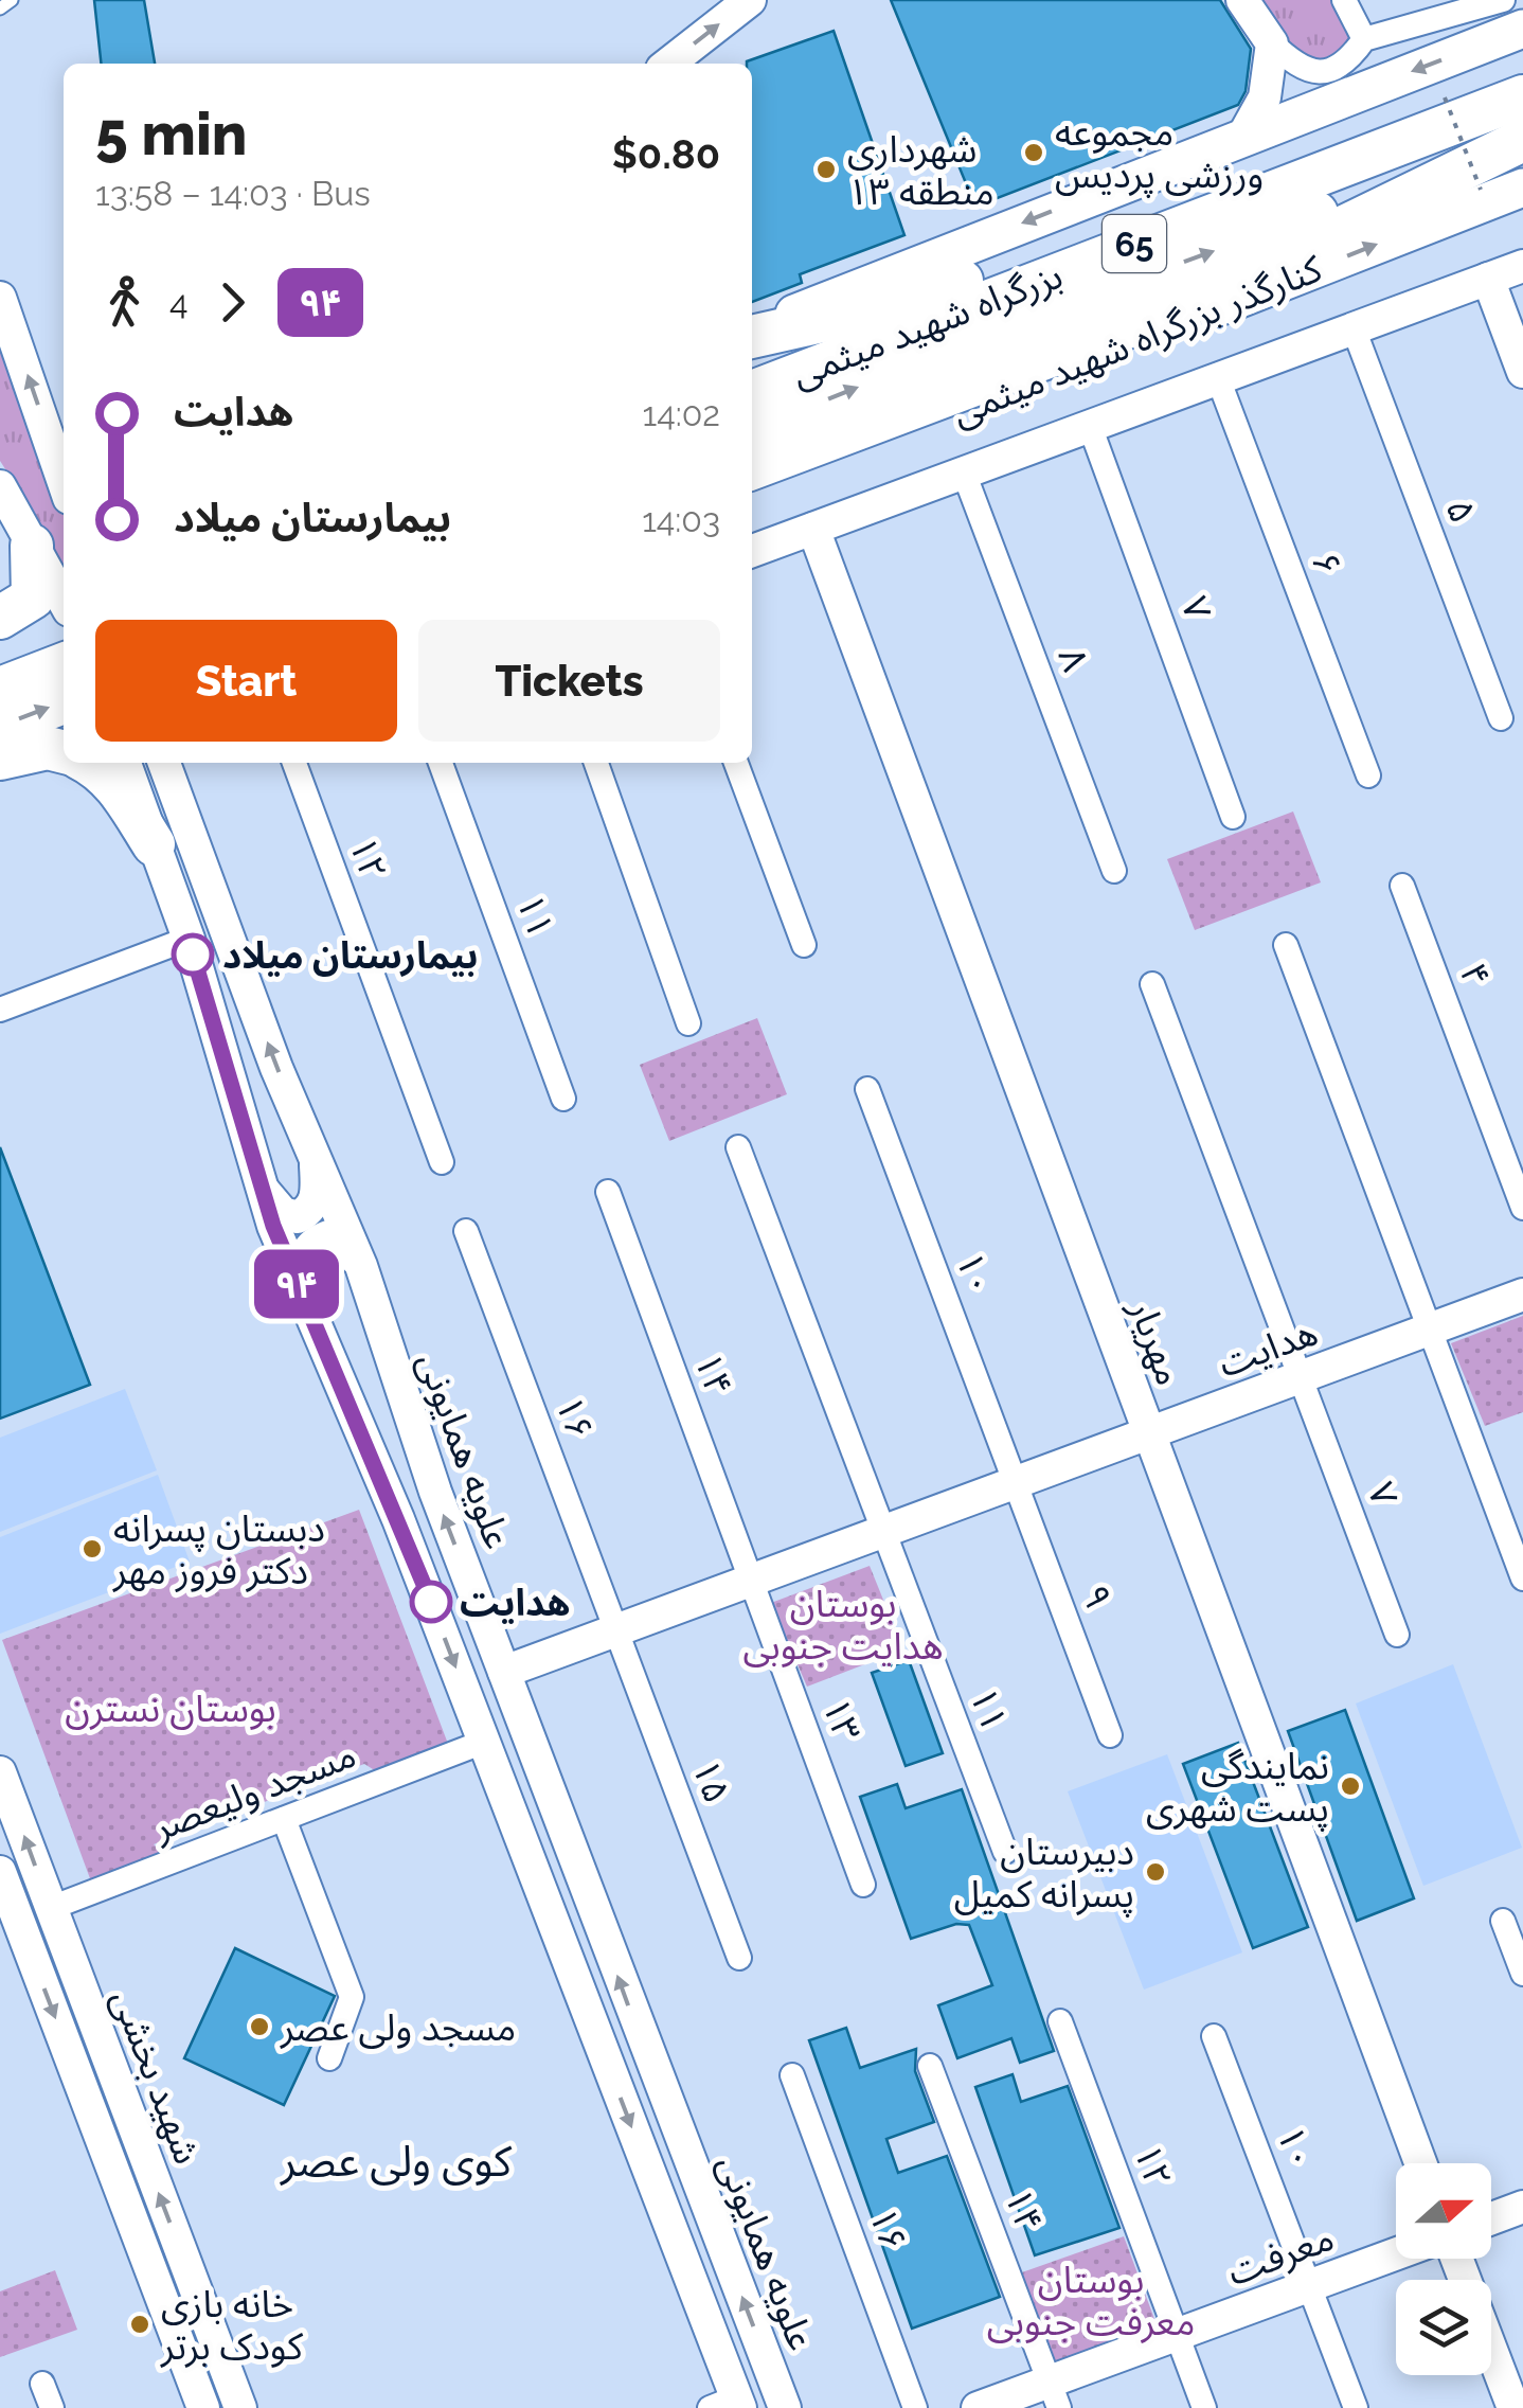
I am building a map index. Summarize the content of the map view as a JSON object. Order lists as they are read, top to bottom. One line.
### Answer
{"streets":{"highway":["65","بزرگراه شهید میثمی"],"main road":["کنارگذر بزرگراه شهید میثمی"],"street":["۵","۶","۷","۸","۱۲","۱۱","۴","۱۰","مهریار","هدایت","۱۴","۱۶","علویه همایونی","۹","۱۳","۱۵","مسجد ولیعصر","شهید بخشی","معرفت"]},"crossings":[["۷","هدایت"],["۱۲","معرفت"],["۱۱","هدایت"],["۱۰","هدایت"],["۱۰","۹"],["۱۰","معرفت"],["مهریار","هدایت"],["هدایت","۱۴"],["هدایت","۱۶"],["هدایت","علویه همایونی"],["هدایت","۹"],["هدایت","۱۳"],["هدایت","۱۵"],["۱۴","۱۳"],["۱۴","معرفت"],["۱۶","۱۵"],["علویه همایونی","مسجد ولیعصر"],["مسجد ولیعصر","شهید بخشی"]],"districts":["کوی ولی عصر"],"parks":["بوستان هدایت جنوبی","بوستان نسترن","بوستان معرفت جنوبی"],"places":["مجموعه ورزشی پردیس","شهرداری منطقه ۱۳","بیمارستان میلاد","دبستان پسرانه دکتر فروز مهر","هدایت","نمایندگی پست شهری","دبیرستان پسرانه کمیل","مسجد ولی عصر","خانه بازی کودک برتر"],"lines":["bus line ۹۴"],"north":"right","page":{"on_map":"۹۴","heading":["5 min","13:58 – 14:03 · Bus","$0.80"],"legs":["4","۹۴"],"list":[{"name":"هدایت","value":"14:02"},{"name":"بیمارستان میلاد","value":"14:03"}],"buttons":["Start","Tickets"]}}
